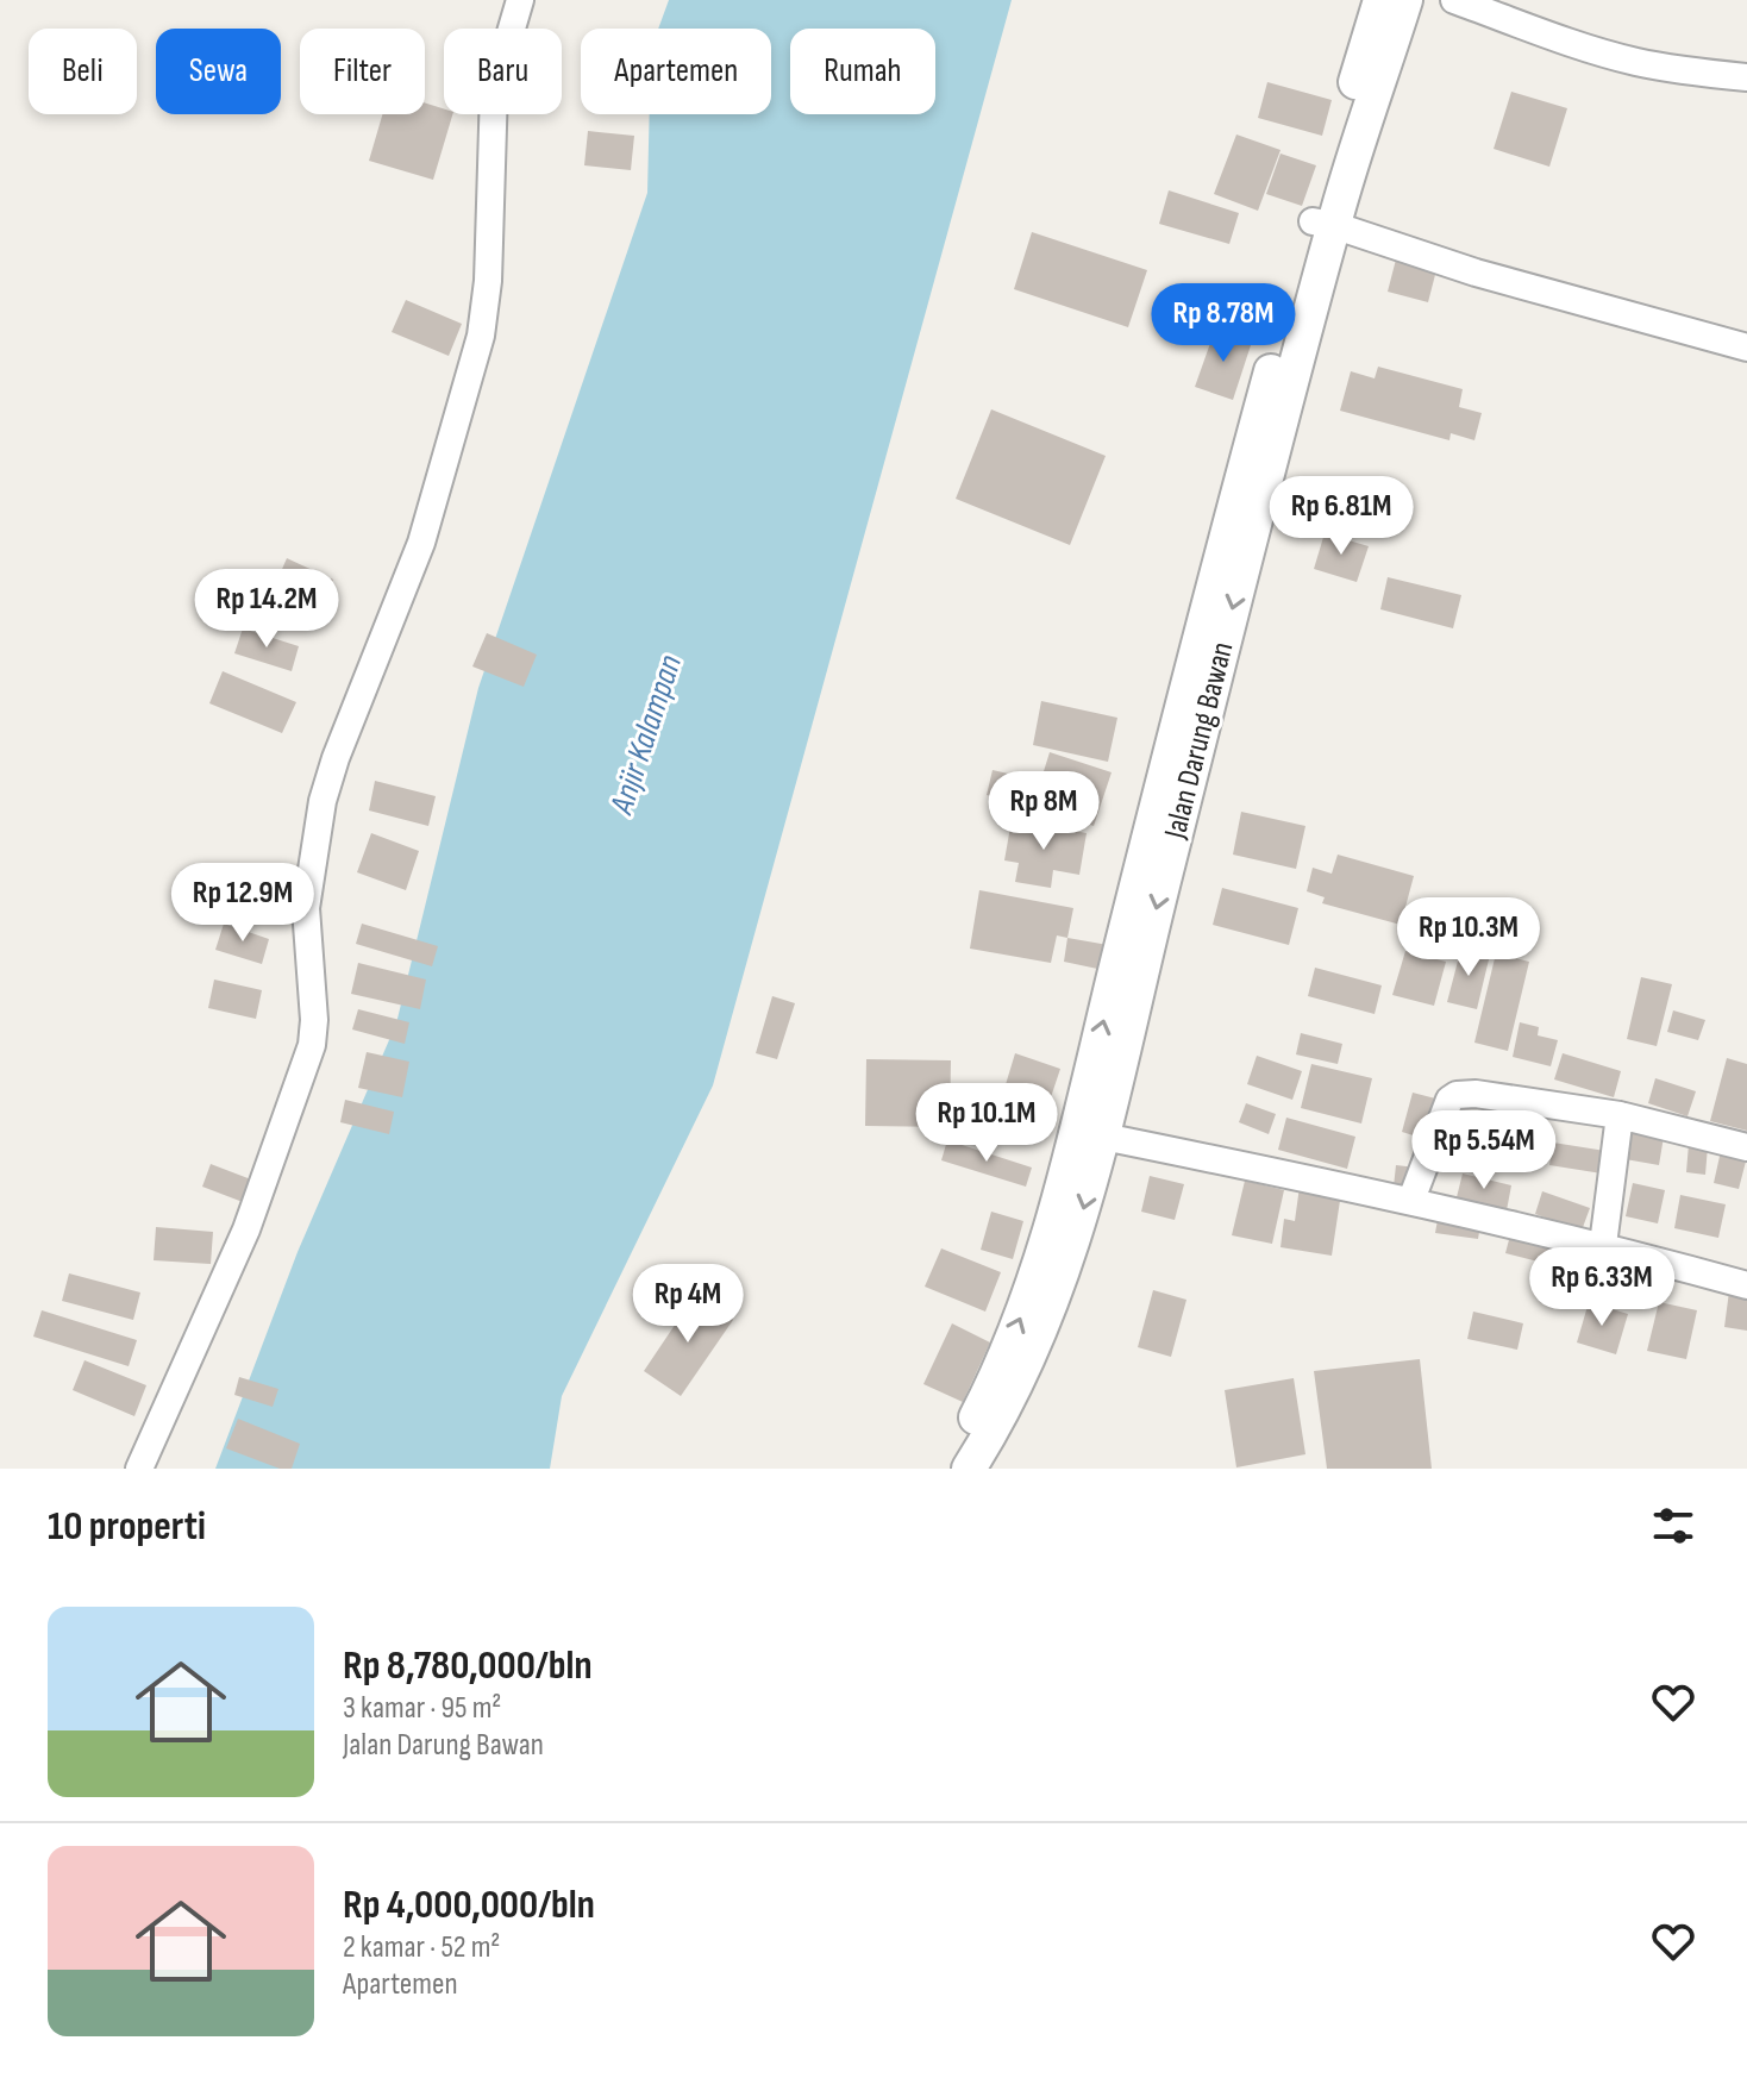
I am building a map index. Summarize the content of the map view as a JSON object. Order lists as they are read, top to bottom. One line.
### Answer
{"streets":{"street":["Jalan Darung Bawan"]},"water":["Anjir Kalampan"],"page":{"chip":["Beli","Sewa","Filter","Baru","Apartemen","Rumah"],"price":["Rp 8.78M","Rp 6.81M","Rp 14.2M","Rp 8M","Rp 12.9M","Rp 10.3M","Rp 10.1M","Rp 5.54M","Rp 6.33M","Rp 4M"],"heading":"10 properti","list":[{"name":"Rp 8,780,000/bln","note":"3 kamar · 95 m² · Jalan Darung Bawan"},{"name":"Rp 4,000,000/bln","note":"2 kamar · 52 m² · Apartemen"}]}}
